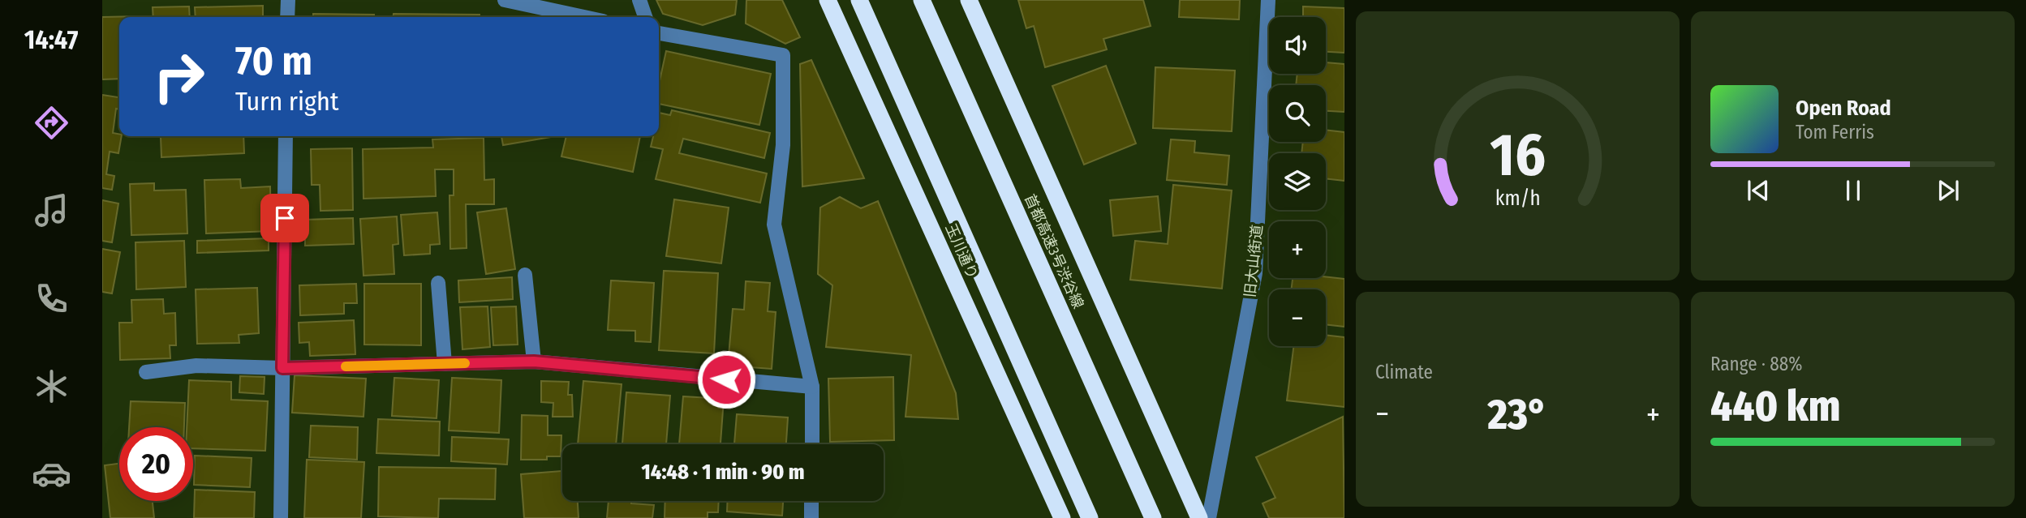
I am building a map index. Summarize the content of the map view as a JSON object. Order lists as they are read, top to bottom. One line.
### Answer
{"streets":{"highway":["玉川通り","首都高速3号渋谷線"],"street":["旧大山街道"]},"page":{"tabs":"14:47","map_buttons":["+","−"],"turn":["70 m","Turn right"],"song":["Open Road","Tom Ferris"],"tile":["Climate",["Range · 88%","440 km"]],"heat":["−","23°","+"],"limit":"20","trip":"14:48 · 1 min · 90 m","gauge":["16","km/h"]}}
